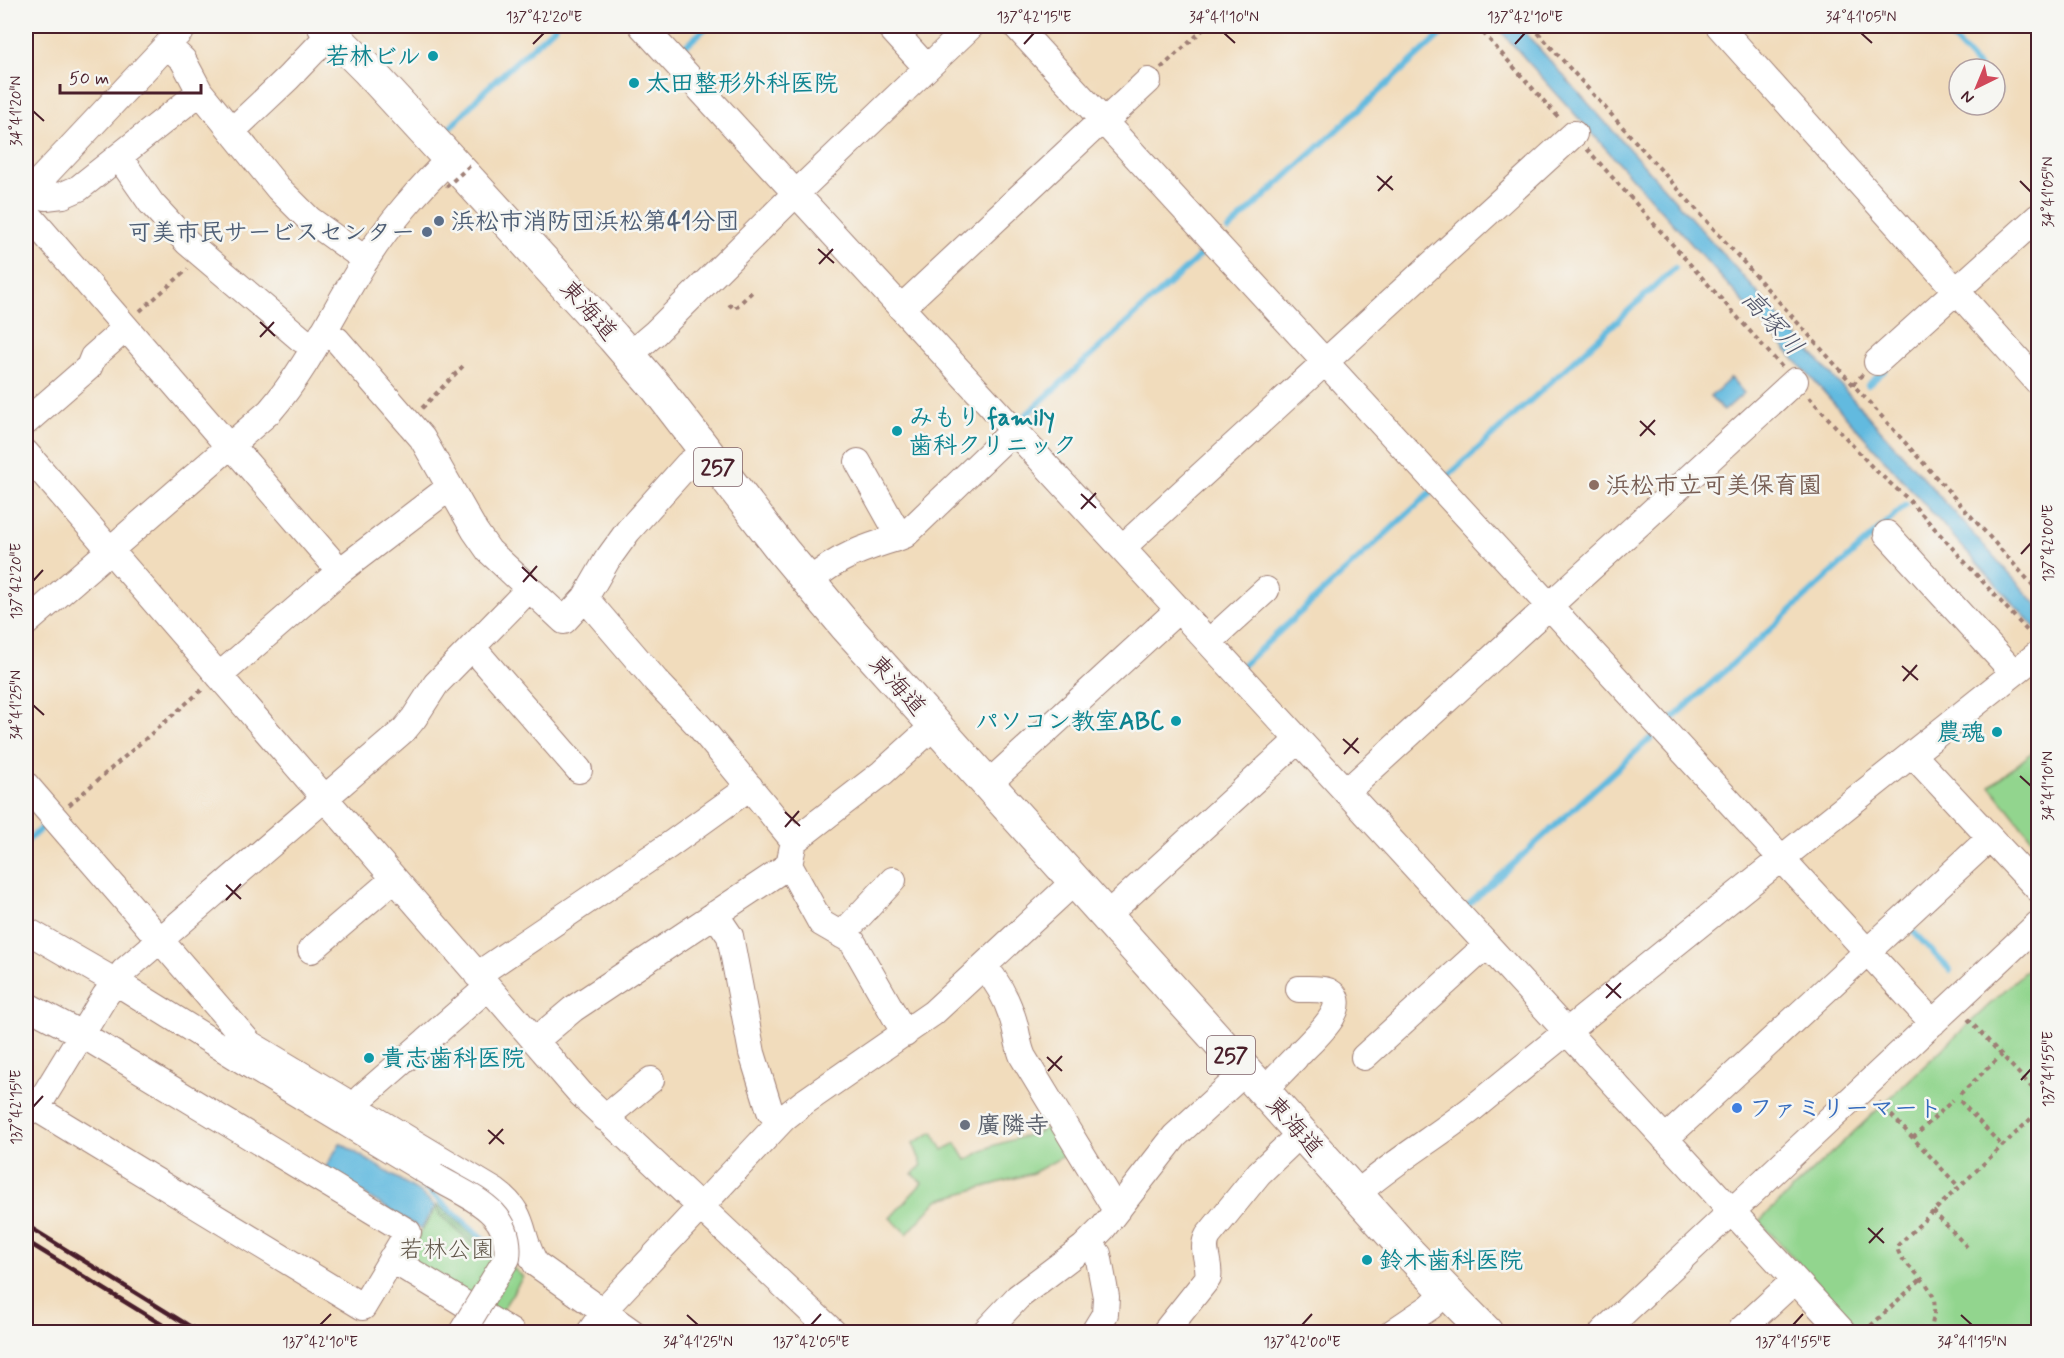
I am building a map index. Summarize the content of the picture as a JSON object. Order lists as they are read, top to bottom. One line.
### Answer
{"streets":{"highway":["東海道","257"]},"water":["高塚川"],"parks":["若林公園"],"places":["若林ビル","太田整形外科医院","浜松市消防団浜松第41分団","可美市民サービスセンター","みもり family 歯科クリニック","浜松市立可美保育園","パソコン教室ABC","農魂","貴志歯科医院","ファミリーマート","廣隣寺","鈴木歯科医院"],"scale_bar":"50 m","north":"bottom left","coordinates":["137°42'20\"E","137°42'15\"E","34°41'10\"N","137°42'10\"E","34°41'05\"N","34°41'20\"N","137°42'00\"E","34°41'25\"N","137°41'55\"E","137°42'05\"E","34°41'15\"N"]}
